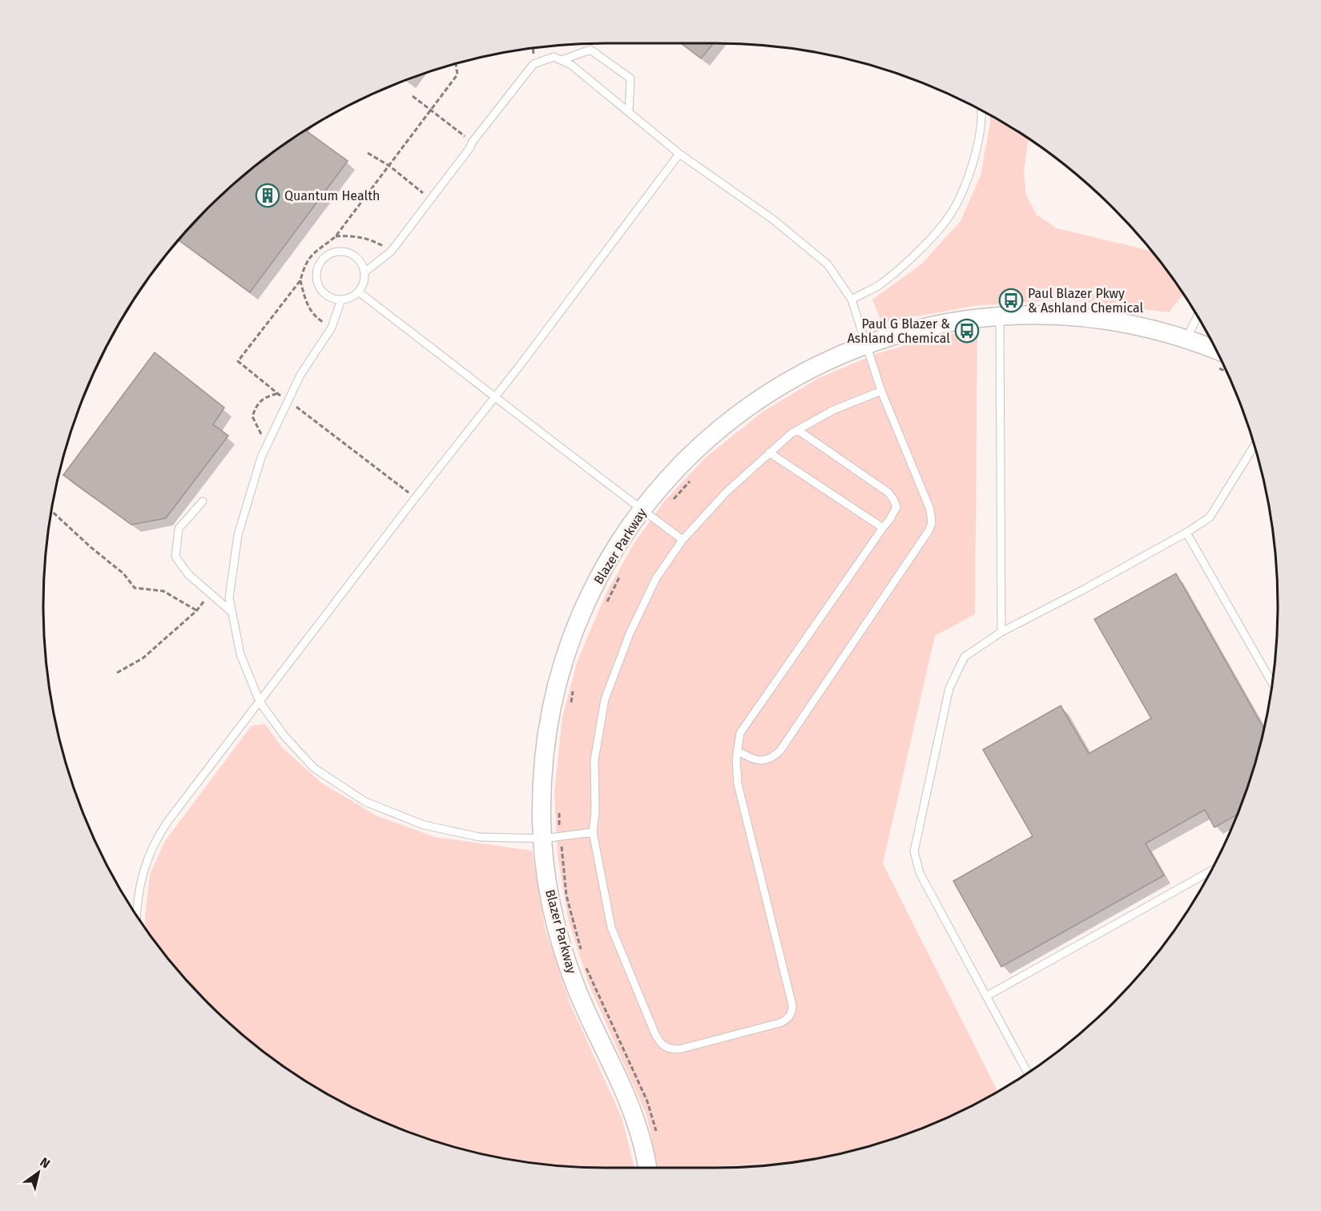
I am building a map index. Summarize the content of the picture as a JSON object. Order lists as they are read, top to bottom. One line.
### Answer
{"streets":{"street":["Blazer Parkway"]},"places":{"building":["Quantum Health"],"bus stop":["Paul Blazer Pkwy & Ashland Chemical","Paul G Blazer & Ashland Chemical"]},"north":"top right"}
